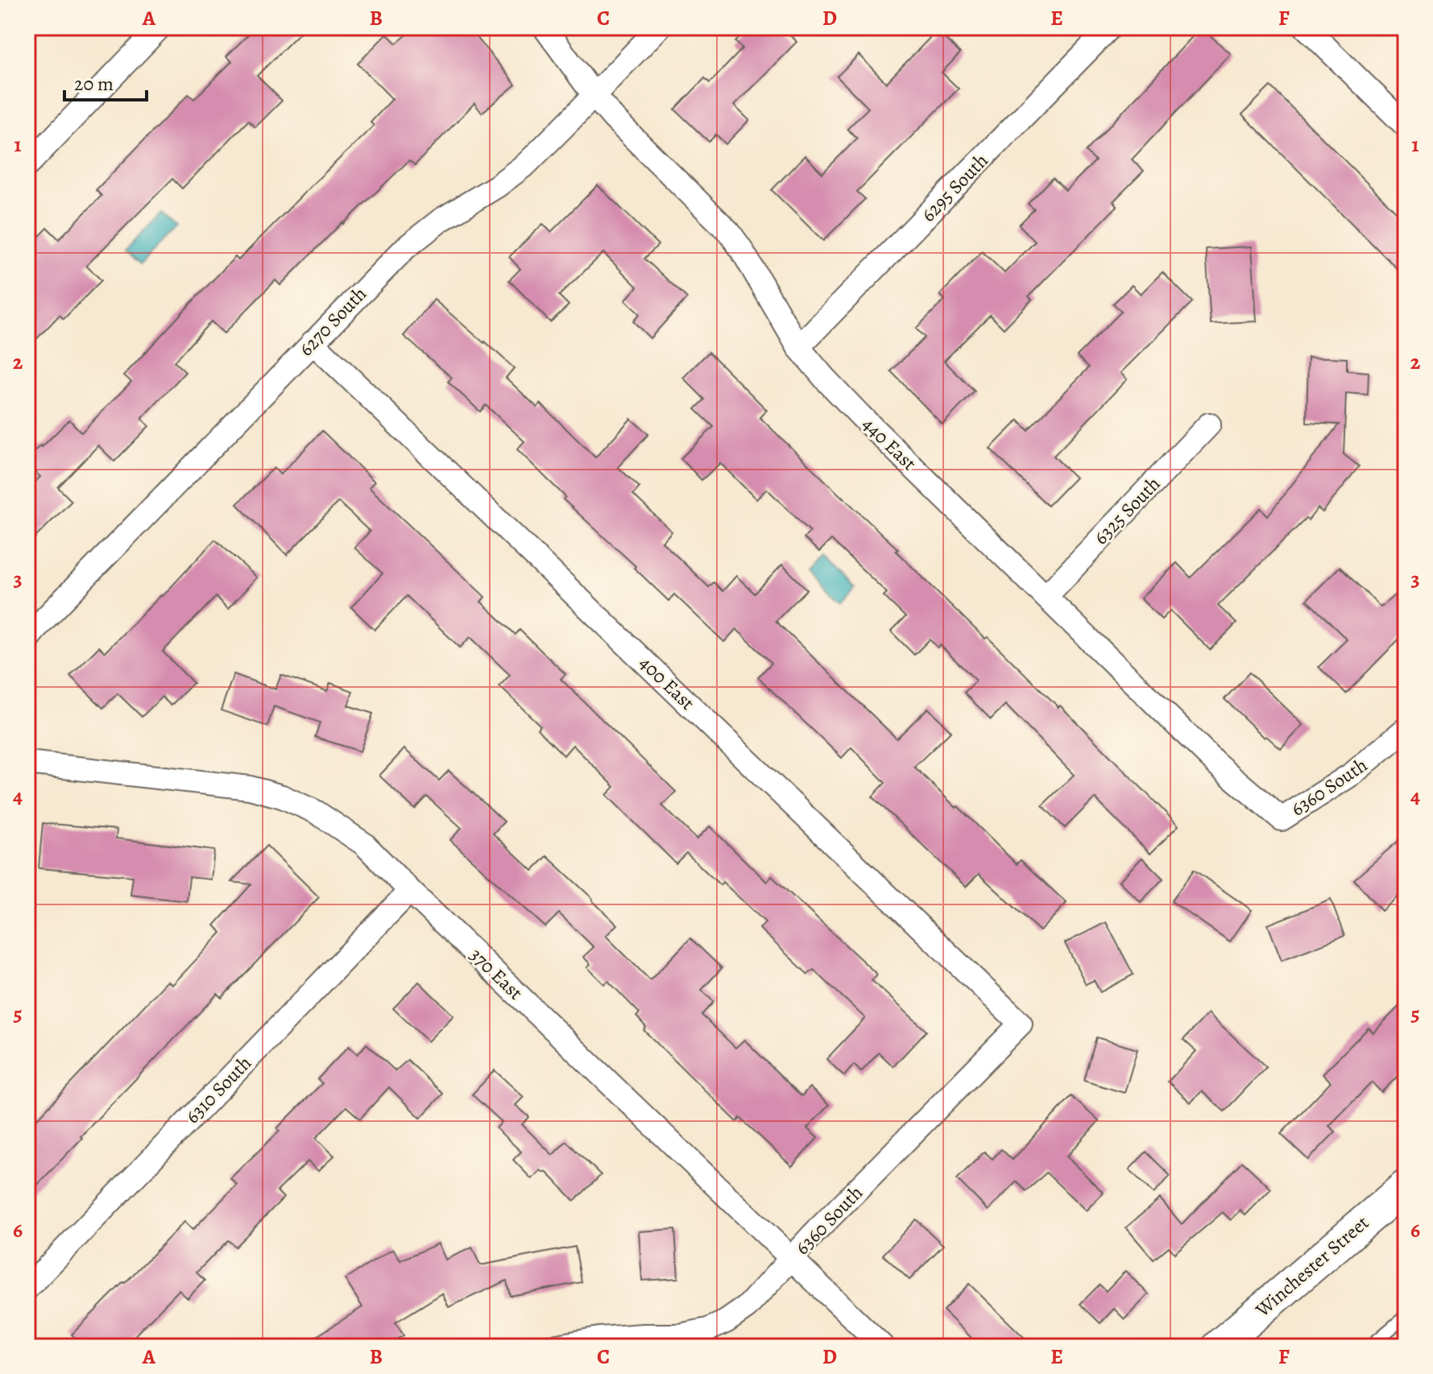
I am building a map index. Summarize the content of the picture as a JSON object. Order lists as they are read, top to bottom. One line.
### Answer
{"streets":{"main road":["Winchester Street"],"street":["6295 South","6270 South","440 East","6325 South","400 East","6360 South","370 East","6310 South"]},"crossings":[["6295 South","440 East"],["6270 South","440 East"],["6270 South","400 East"],["440 East","6325 South"],["440 East","6360 South"],["400 East","6360 South"],["6360 South","370 East"],["370 East","6310 South"]],"scale_bar":"20 m","grid":{"columns":["A","B","C","D","E","F"],"rows":["1","2","3","4","5","6"]}}
